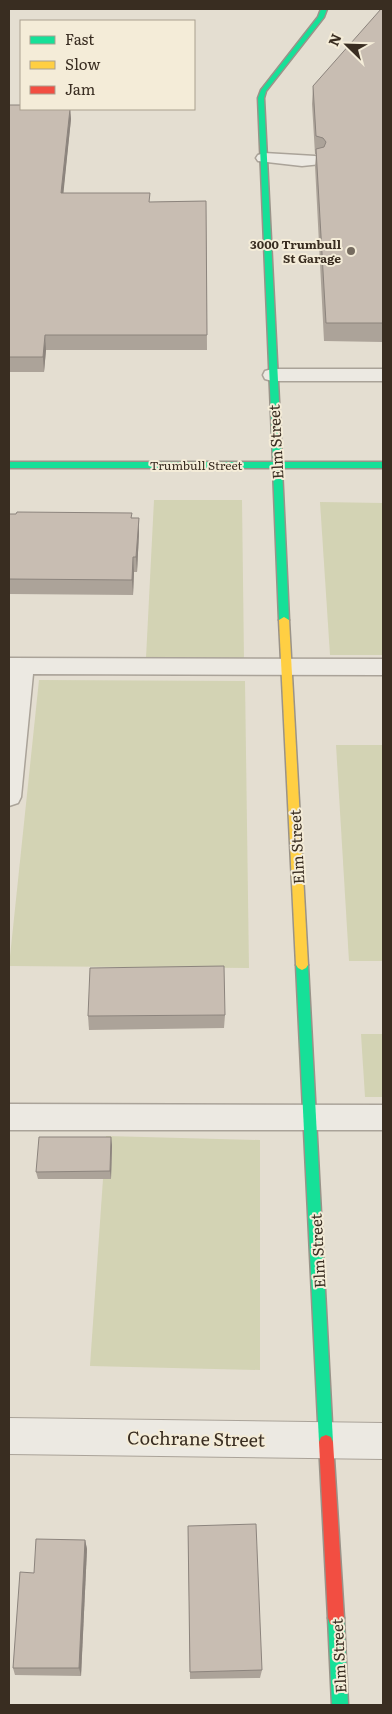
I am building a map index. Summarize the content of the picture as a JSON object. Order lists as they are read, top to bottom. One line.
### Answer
{"streets":{"street":["Elm Street","Trumbull Street","Cochrane Street"]},"crossings":[["Elm Street","Trumbull Street"],["Elm Street","Cochrane Street"]],"places":["3000 Trumbull St Garage"],"legend":["Fast","Slow","Jam"],"north":"top left"}
